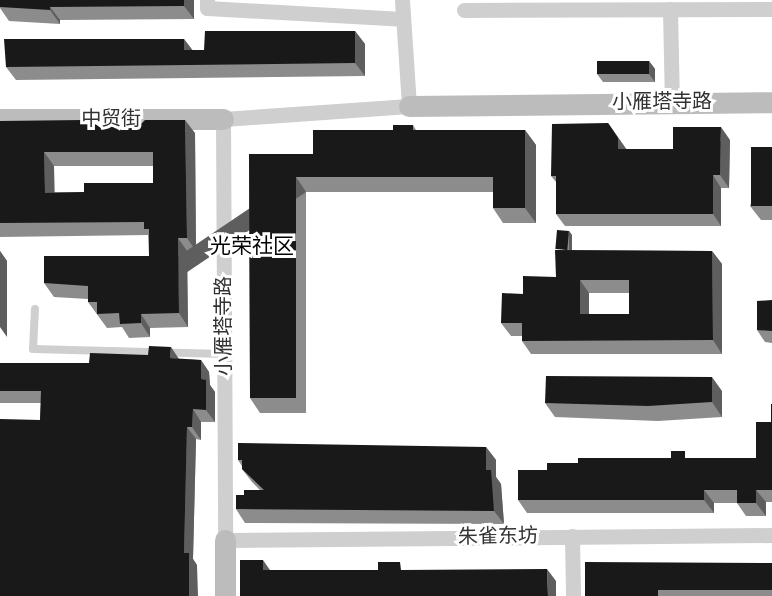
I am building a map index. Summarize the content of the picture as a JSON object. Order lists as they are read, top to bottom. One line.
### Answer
{"streets":{"street":["小雁塔寺路","中贸街","朱雀东坊"]},"crossings":[["小雁塔寺路","中贸街"],["小雁塔寺路","朱雀东坊"]],"districts":["光荣社区"]}
